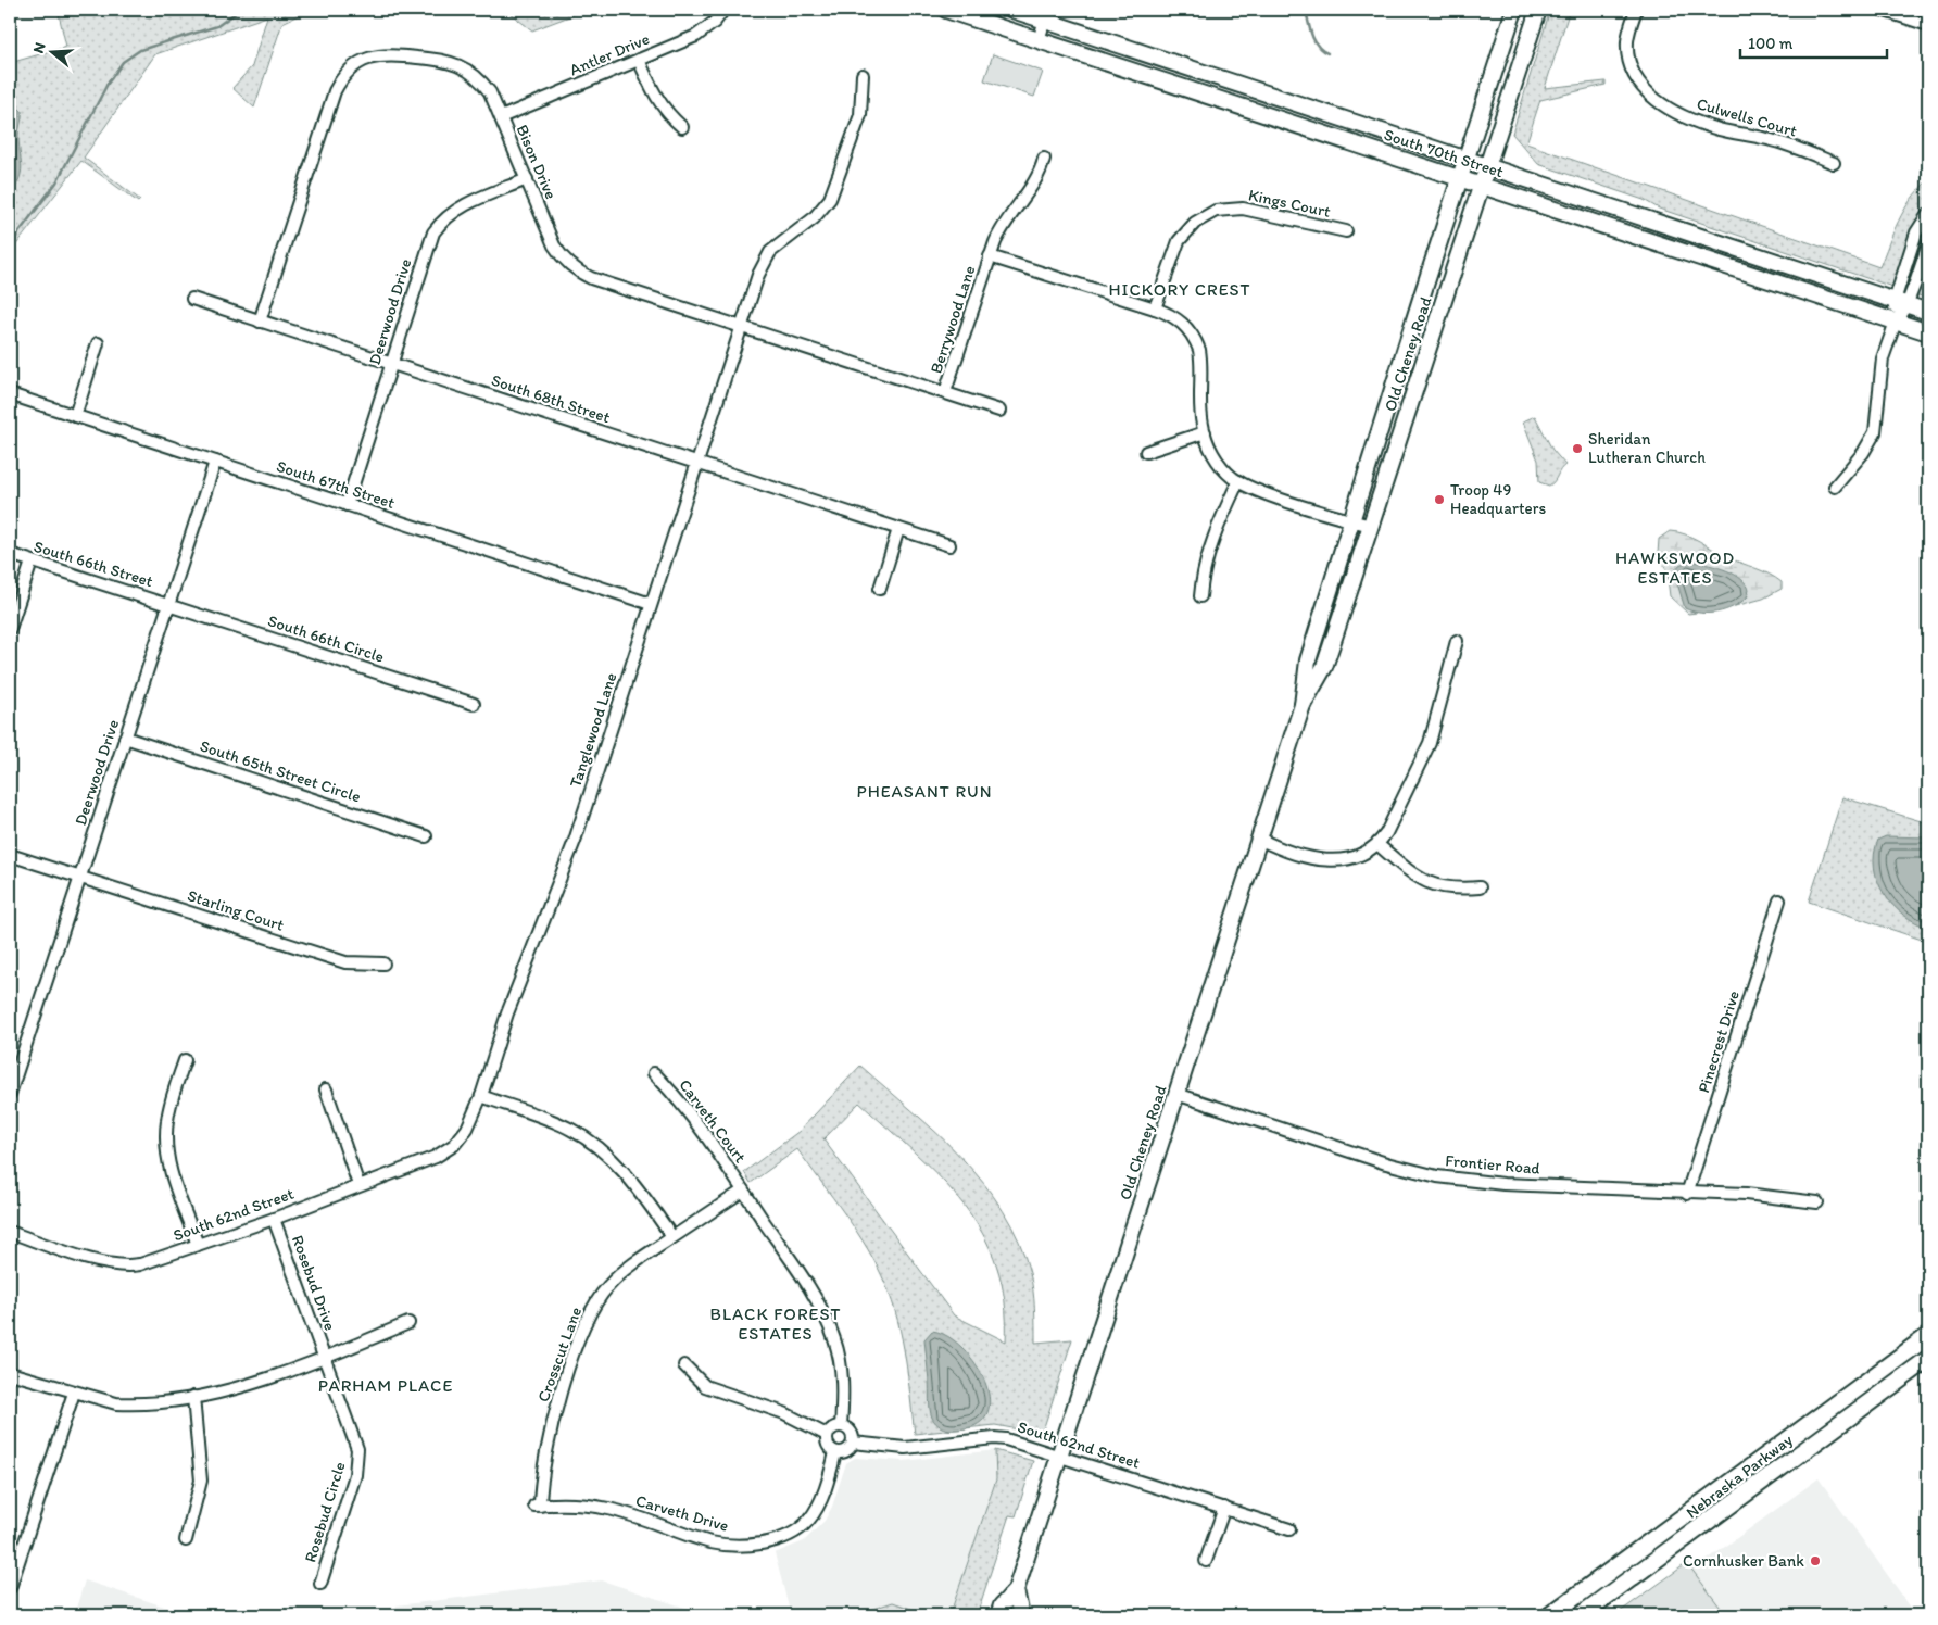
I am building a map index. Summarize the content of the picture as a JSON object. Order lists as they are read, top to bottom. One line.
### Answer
{"streets":{"main road":["South 70th Street","Old Cheney Road","Nebraska Parkway"],"street":["Antler Drive","Culwells Court","Bison Drive","Kings Court","Deerwood Drive","Berrywood Lane","South 68th Street","South 67th Street","South 66th Street","South 66th Circle","Tanglewood Lane","South 65th Street Circle","Starling Court","Pinecrest Drive","Carveth Court","Frontier Road","South 62nd Street","Rosebud Drive","Crosscut Lane","Rosebud Circle","Carveth Drive"]},"crossings":[["Antler Drive","Bison Drive"],["South 70th Street","Old Cheney Road"],["Bison Drive","Deerwood Drive"],["Bison Drive","Berrywood Lane"],["Bison Drive","South 68th Street"],["Bison Drive","Tanglewood Lane"],["Deerwood Drive","South 68th Street"],["Deerwood Drive","South 67th Street"],["Deerwood Drive","South 66th Street"],["Deerwood Drive","South 66th Circle"],["Deerwood Drive","South 65th Street Circle"],["Deerwood Drive","Starling Court"],["Old Cheney Road","Frontier Road"],["Old Cheney Road","South 62nd Street"],["South 68th Street","Tanglewood Lane"],["South 67th Street","Tanglewood Lane"],["South 66th Street","South 66th Circle"],["Tanglewood Lane","South 62nd Street"],["Pinecrest Drive","Frontier Road"],["Carveth Court","Crosscut Lane"],["South 62nd Street","Rosebud Drive"],["South 62nd Street","Carveth Drive"],["Rosebud Drive","Rosebud Circle"],["Crosscut Lane","Carveth Drive"]],"districts":["HICKORY CREST","HAWKSWOOD ESTATES","PHEASANT RUN","BLACK FOREST ESTATES","PARHAM PLACE"],"places":["Sheridan Lutheran Church","Troop 49 Headquarters","Cornhusker Bank"],"scale_bar":"100 m","north":"left"}
